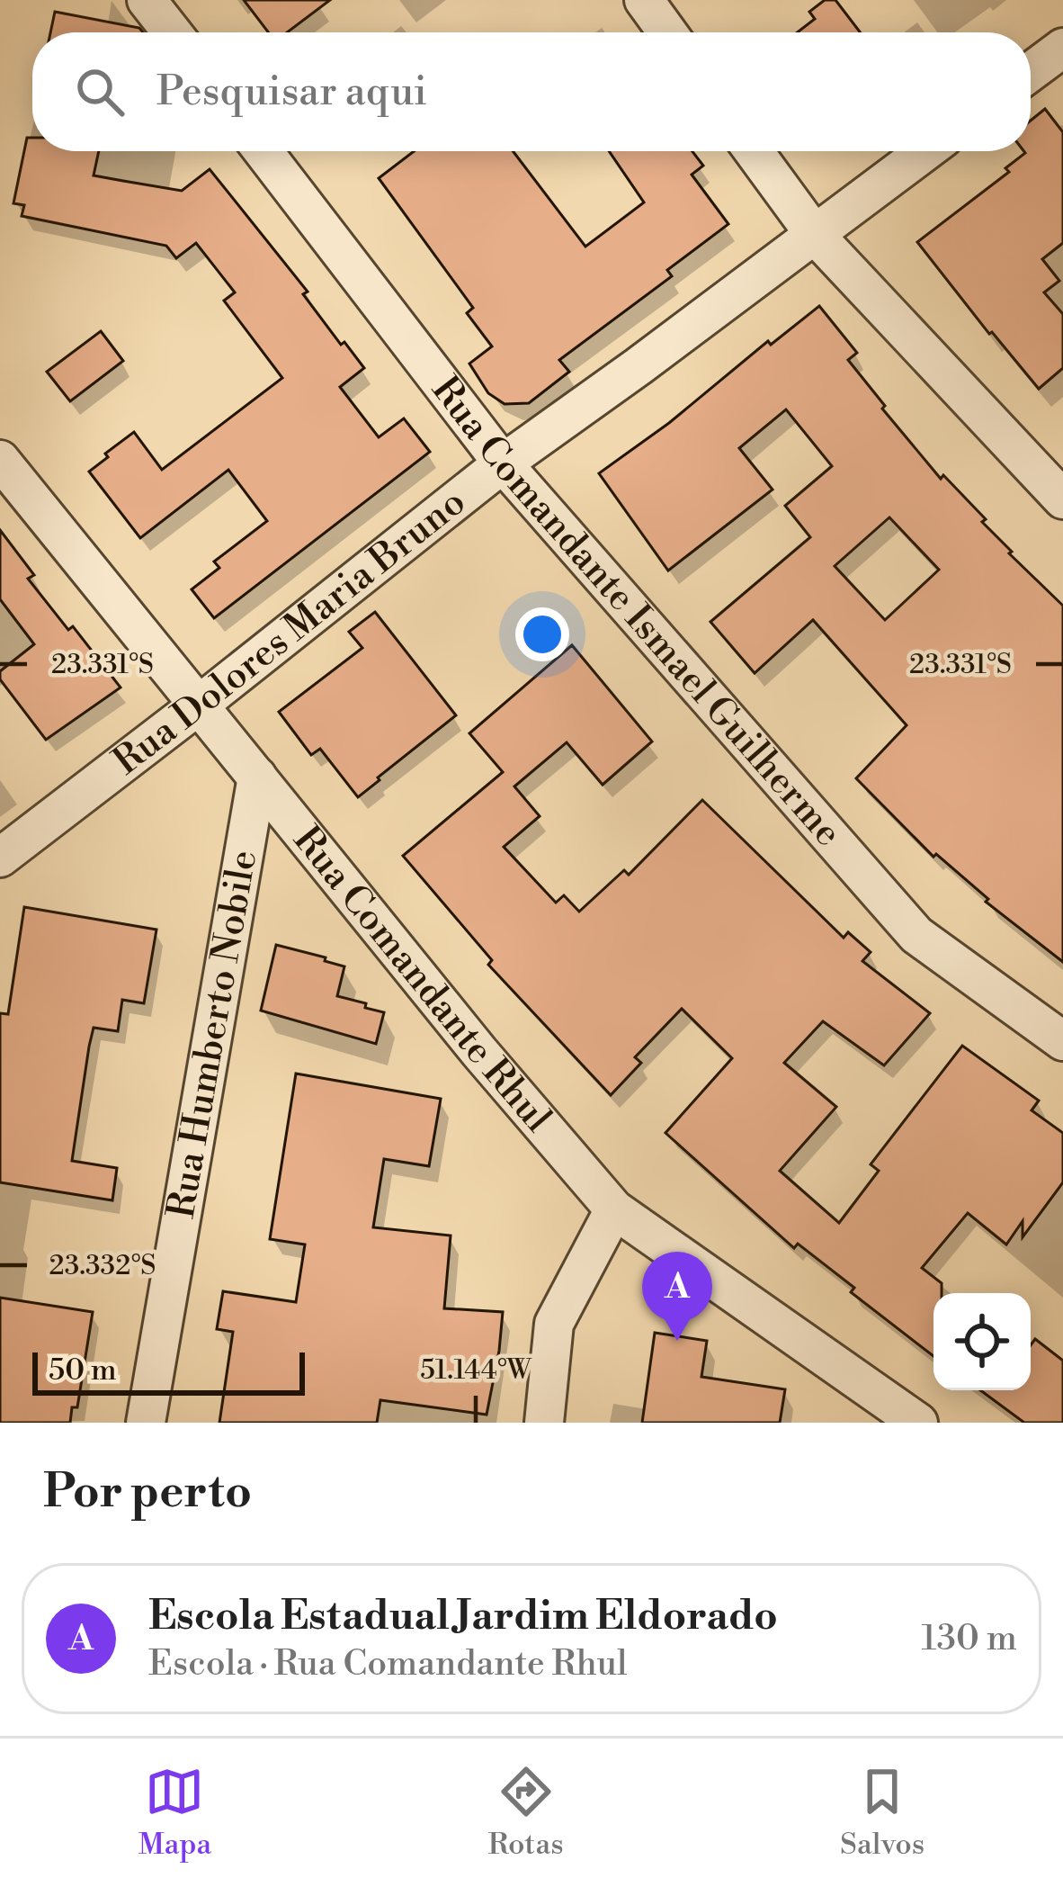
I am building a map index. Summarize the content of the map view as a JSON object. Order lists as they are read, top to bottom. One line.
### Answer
{"streets":{"street":["Rua Comandante Ismael Guilherme","Rua Dolores Maria Bruno","Rua Comandante Rhul","Rua Humberto Nobile"]},"crossings":[["Rua Comandante Ismael Guilherme","Rua Dolores Maria Bruno"],["Rua Dolores Maria Bruno","Rua Comandante Rhul"],["Rua Comandante Rhul","Rua Humberto Nobile"]],"scale_bar":"50 m","page":{"search":"Pesquisar aqui","pins":"A","scale":"50 m","heading":"Por perto","list":[{"mark":"A","name":"Escola Estadual Jardim Eldorado","note":"Escola · Rua Comandante Rhul","value":"130 m"}],"nav":["Mapa","Rotas","Salvos"]},"coordinates":["23.331°S","23.332°S","51.144°W"]}
